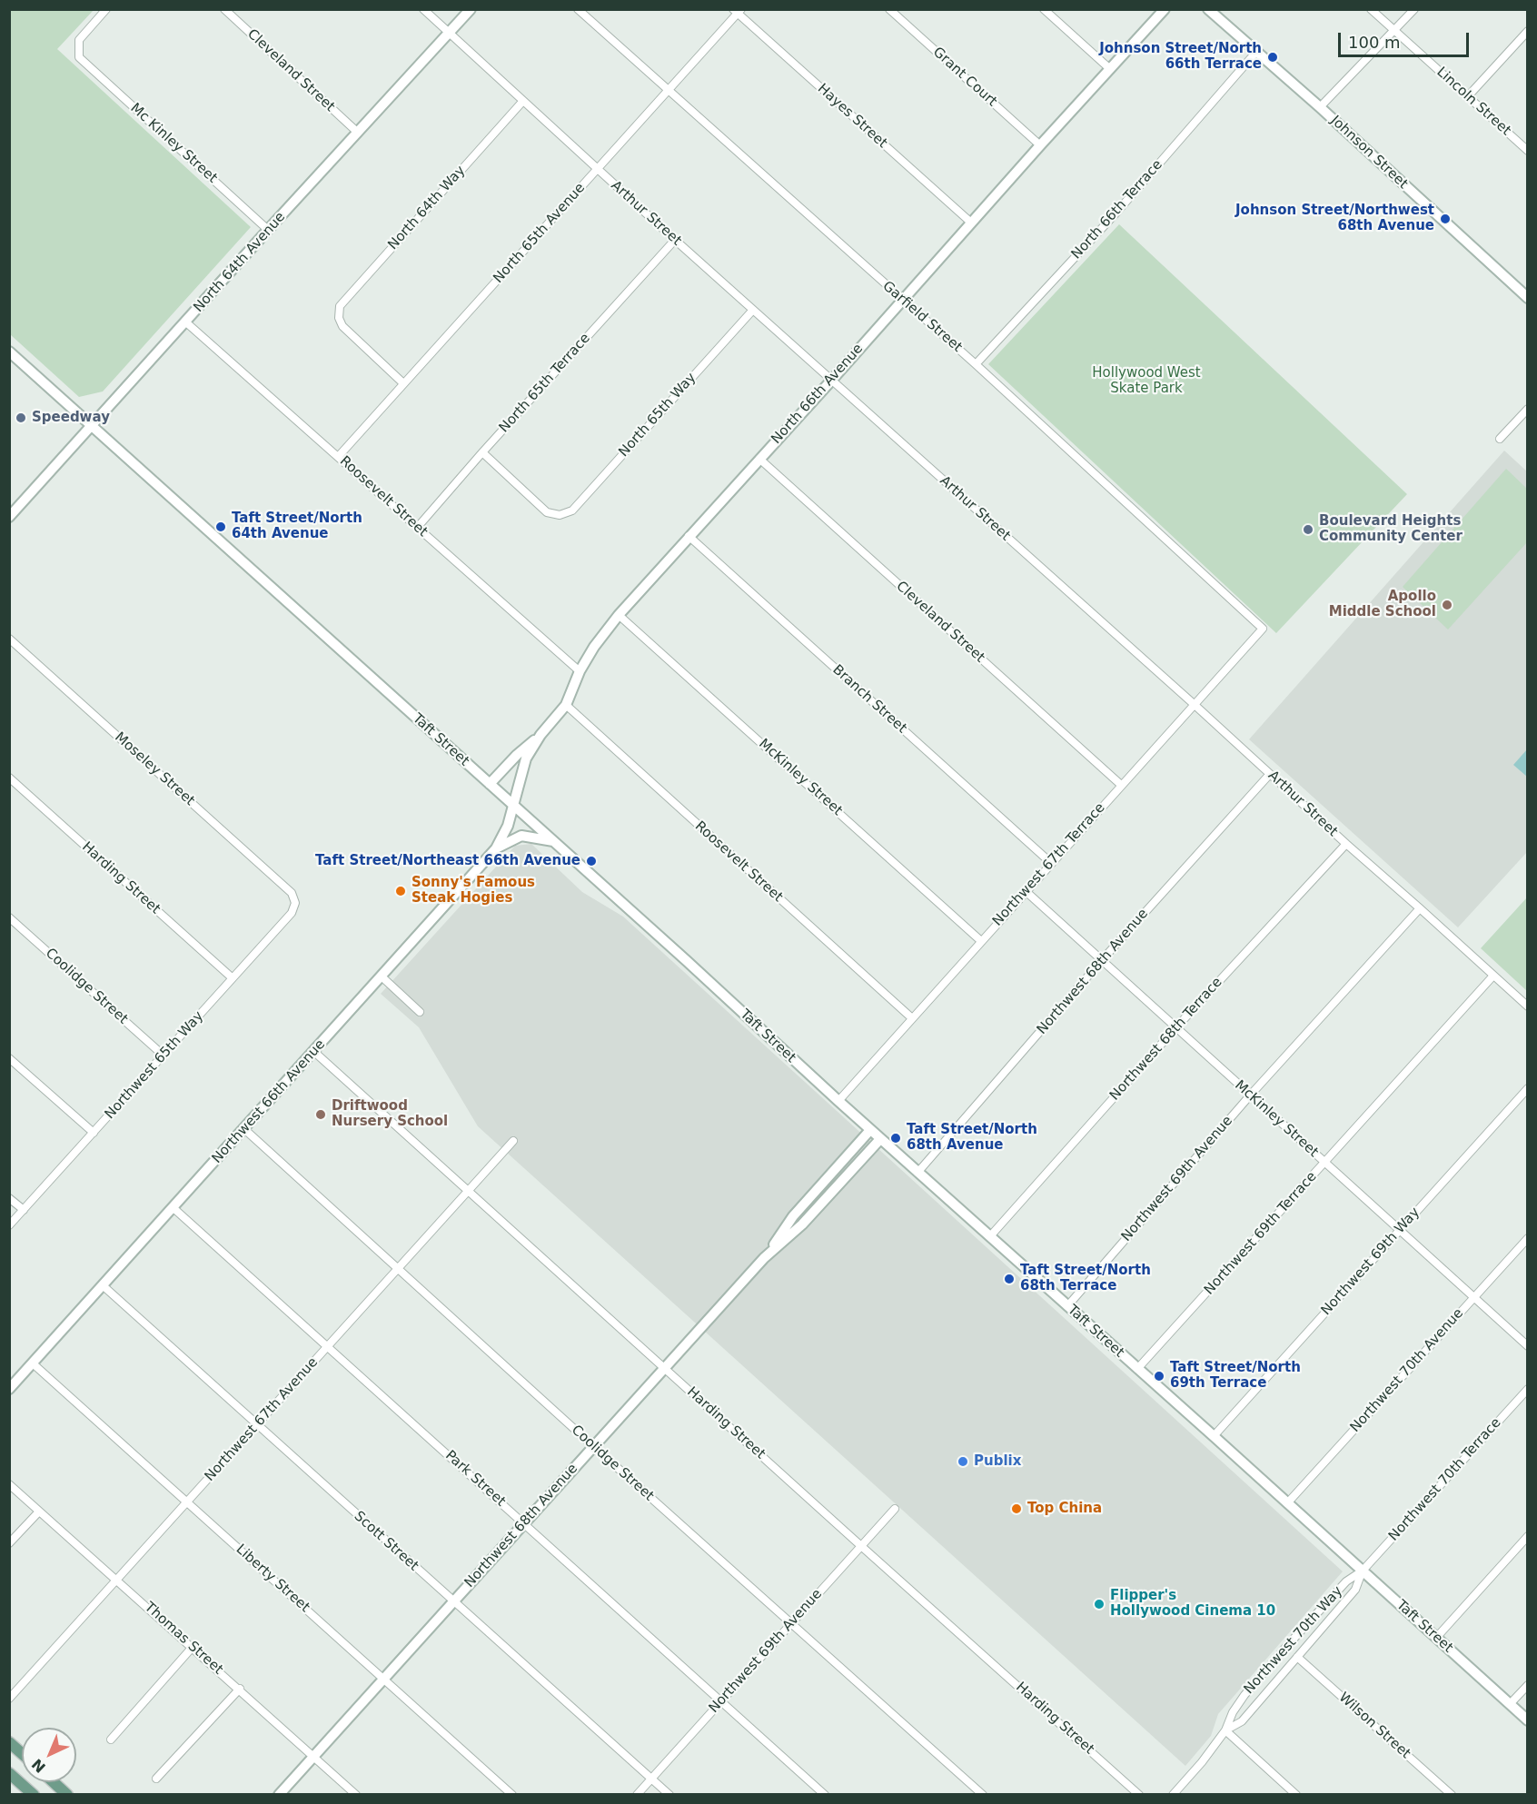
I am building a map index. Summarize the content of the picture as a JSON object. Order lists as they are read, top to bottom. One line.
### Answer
{"streets":{"street":["Cleveland Street","Grant Court","Lincoln Street","Hayes Street","Mc Kinley Street","Johnson Street","North 64th Way","North 66th Terrace","Arthur Street","North 65th Avenue","North 64th Avenue","Garfield Street","North 65th Terrace","North 66th Avenue","North 65th Way","Roosevelt Street","Branch Street","Taft Street","Moseley Street","McKinley Street","Northwest 67th Terrace","Harding Street","Northwest 68th Avenue","Coolidge Street","Northwest 68th Terrace","Northwest 65th Way","Northwest 66th Avenue","Northwest 69th Avenue","Northwest 69th Terrace","Northwest 69th Way","Northwest 70th Avenue","Northwest 67th Avenue","Park Street","Northwest 70th Terrace","Scott Street","Liberty Street","Thomas Street","Northwest 70th Way","Wilson Street"]},"crossings":[["Cleveland Street","North 64th Avenue"],["Cleveland Street","North 66th Avenue"],["Cleveland Street","Northwest 67th Terrace"],["Grant Court","North 66th Avenue"],["Hayes Street","North 65th Avenue"],["Hayes Street","North 66th Avenue"],["Mc Kinley Street","North 64th Avenue"],["Johnson Street","North 66th Terrace"],["North 64th Way","Arthur Street"],["North 64th Way","North 65th Avenue"],["North 66th Terrace","Garfield Street"],["Arthur Street","North 65th Avenue"],["Arthur Street","North 64th Avenue"],["Arthur Street","North 65th Terrace"],["Arthur Street","North 66th Avenue"],["Arthur Street","North 65th Way"],["Arthur Street","Northwest 67th Terrace"],["Arthur Street","Northwest 68th Avenue"],["Arthur Street","Northwest 68th Terrace"],["Arthur Street","Northwest 69th Avenue"],["Arthur Street","Northwest 69th Terrace"],["North 65th Avenue","Garfield Street"],["North 65th Avenue","Roosevelt Street"],["North 64th Avenue","Roosevelt Street"],["North 64th Avenue","Taft Street"],["Garfield Street","North 66th Avenue"],["Garfield Street","Northwest 67th Terrace"],["North 65th Terrace","North 65th Way"],["North 65th Terrace","Roosevelt Street"],["North 66th Avenue","Roosevelt Street"],["North 66th Avenue","Branch Street"],["North 66th Avenue","Taft Street"],["North 66th Avenue","McKinley Street"],["North 66th Avenue","Northwest 66th Avenue"],["Roosevelt Street","Northwest 67th Terrace"],["Branch Street","Northwest 67th Terrace"],["Taft Street","Northwest 67th Terrace"],["Taft Street","Northwest 68th Avenue"],["Taft Street","Northwest 68th Terrace"],["Taft Street","Northwest 66th Avenue"],["Taft Street","Northwest 69th Avenue"],["Taft Street","Northwest 69th Terrace"],["Taft Street","Northwest 69th Way"],["Taft Street","Northwest 70th Avenue"],["Taft Street","Northwest 70th Terrace"],["Taft Street","Northwest 70th Way"],["Moseley Street","Northwest 65th Way"],["McKinley Street","Northwest 67th Terrace"],["McKinley Street","Northwest 68th Avenue"],["McKinley Street","Northwest 68th Terrace"],["McKinley Street","Northwest 69th Avenue"],["McKinley Street","Northwest 69th Terrace"],["McKinley Street","Northwest 69th Way"],["McKinley Street","Northwest 70th Avenue"],["Harding Street","Northwest 68th Avenue"],["Harding Street","Northwest 65th Way"],["Harding Street","Northwest 66th Avenue"],["Harding Street","Northwest 69th Avenue"],["Harding Street","Northwest 67th Avenue"],["Northwest 68th Avenue","Coolidge Street"],["Northwest 68th Avenue","Park Street"],["Northwest 68th Avenue","Scott Street"],["Northwest 68th Avenue","Liberty Street"],["Northwest 68th Avenue","Thomas Street"],["Coolidge Street","Northwest 65th Way"],["Coolidge Street","Northwest 66th Avenue"],["Coolidge Street","Northwest 69th Avenue"],["Coolidge Street","Northwest 67th Avenue"],["Northwest 66th Avenue","Park Street"],["Northwest 66th Avenue","Scott Street"],["Northwest 66th Avenue","Liberty Street"],["Northwest 69th Avenue","Park Street"],["Northwest 69th Avenue","Scott Street"],["Northwest 67th Avenue","Park Street"],["Northwest 67th Avenue","Scott Street"],["Northwest 67th Avenue","Liberty Street"],["Northwest 67th Avenue","Thomas Street"],["Northwest 70th Terrace","Northwest 70th Way"],["Northwest 70th Way","Wilson Street"]],"parks":["Hollywood West Skate Park"],"places":["Johnson Street/North 66th Terrace","Johnson Street/Northwest 68th Avenue","Speedway","Taft Street/North 64th Avenue","Boulevard Heights Community Center","Apollo Middle School","Taft Street/Northeast 66th Avenue","Sonny's Famous Steak Hogies","Driftwood Nursery School","Taft Street/North 68th Avenue","Taft Street/North 68th Terrace","Taft Street/North 69th Terrace","Publix","Top China","Flipper's Hollywood Cinema 10"],"scale_bar":"100 m","north":"bottom left"}
